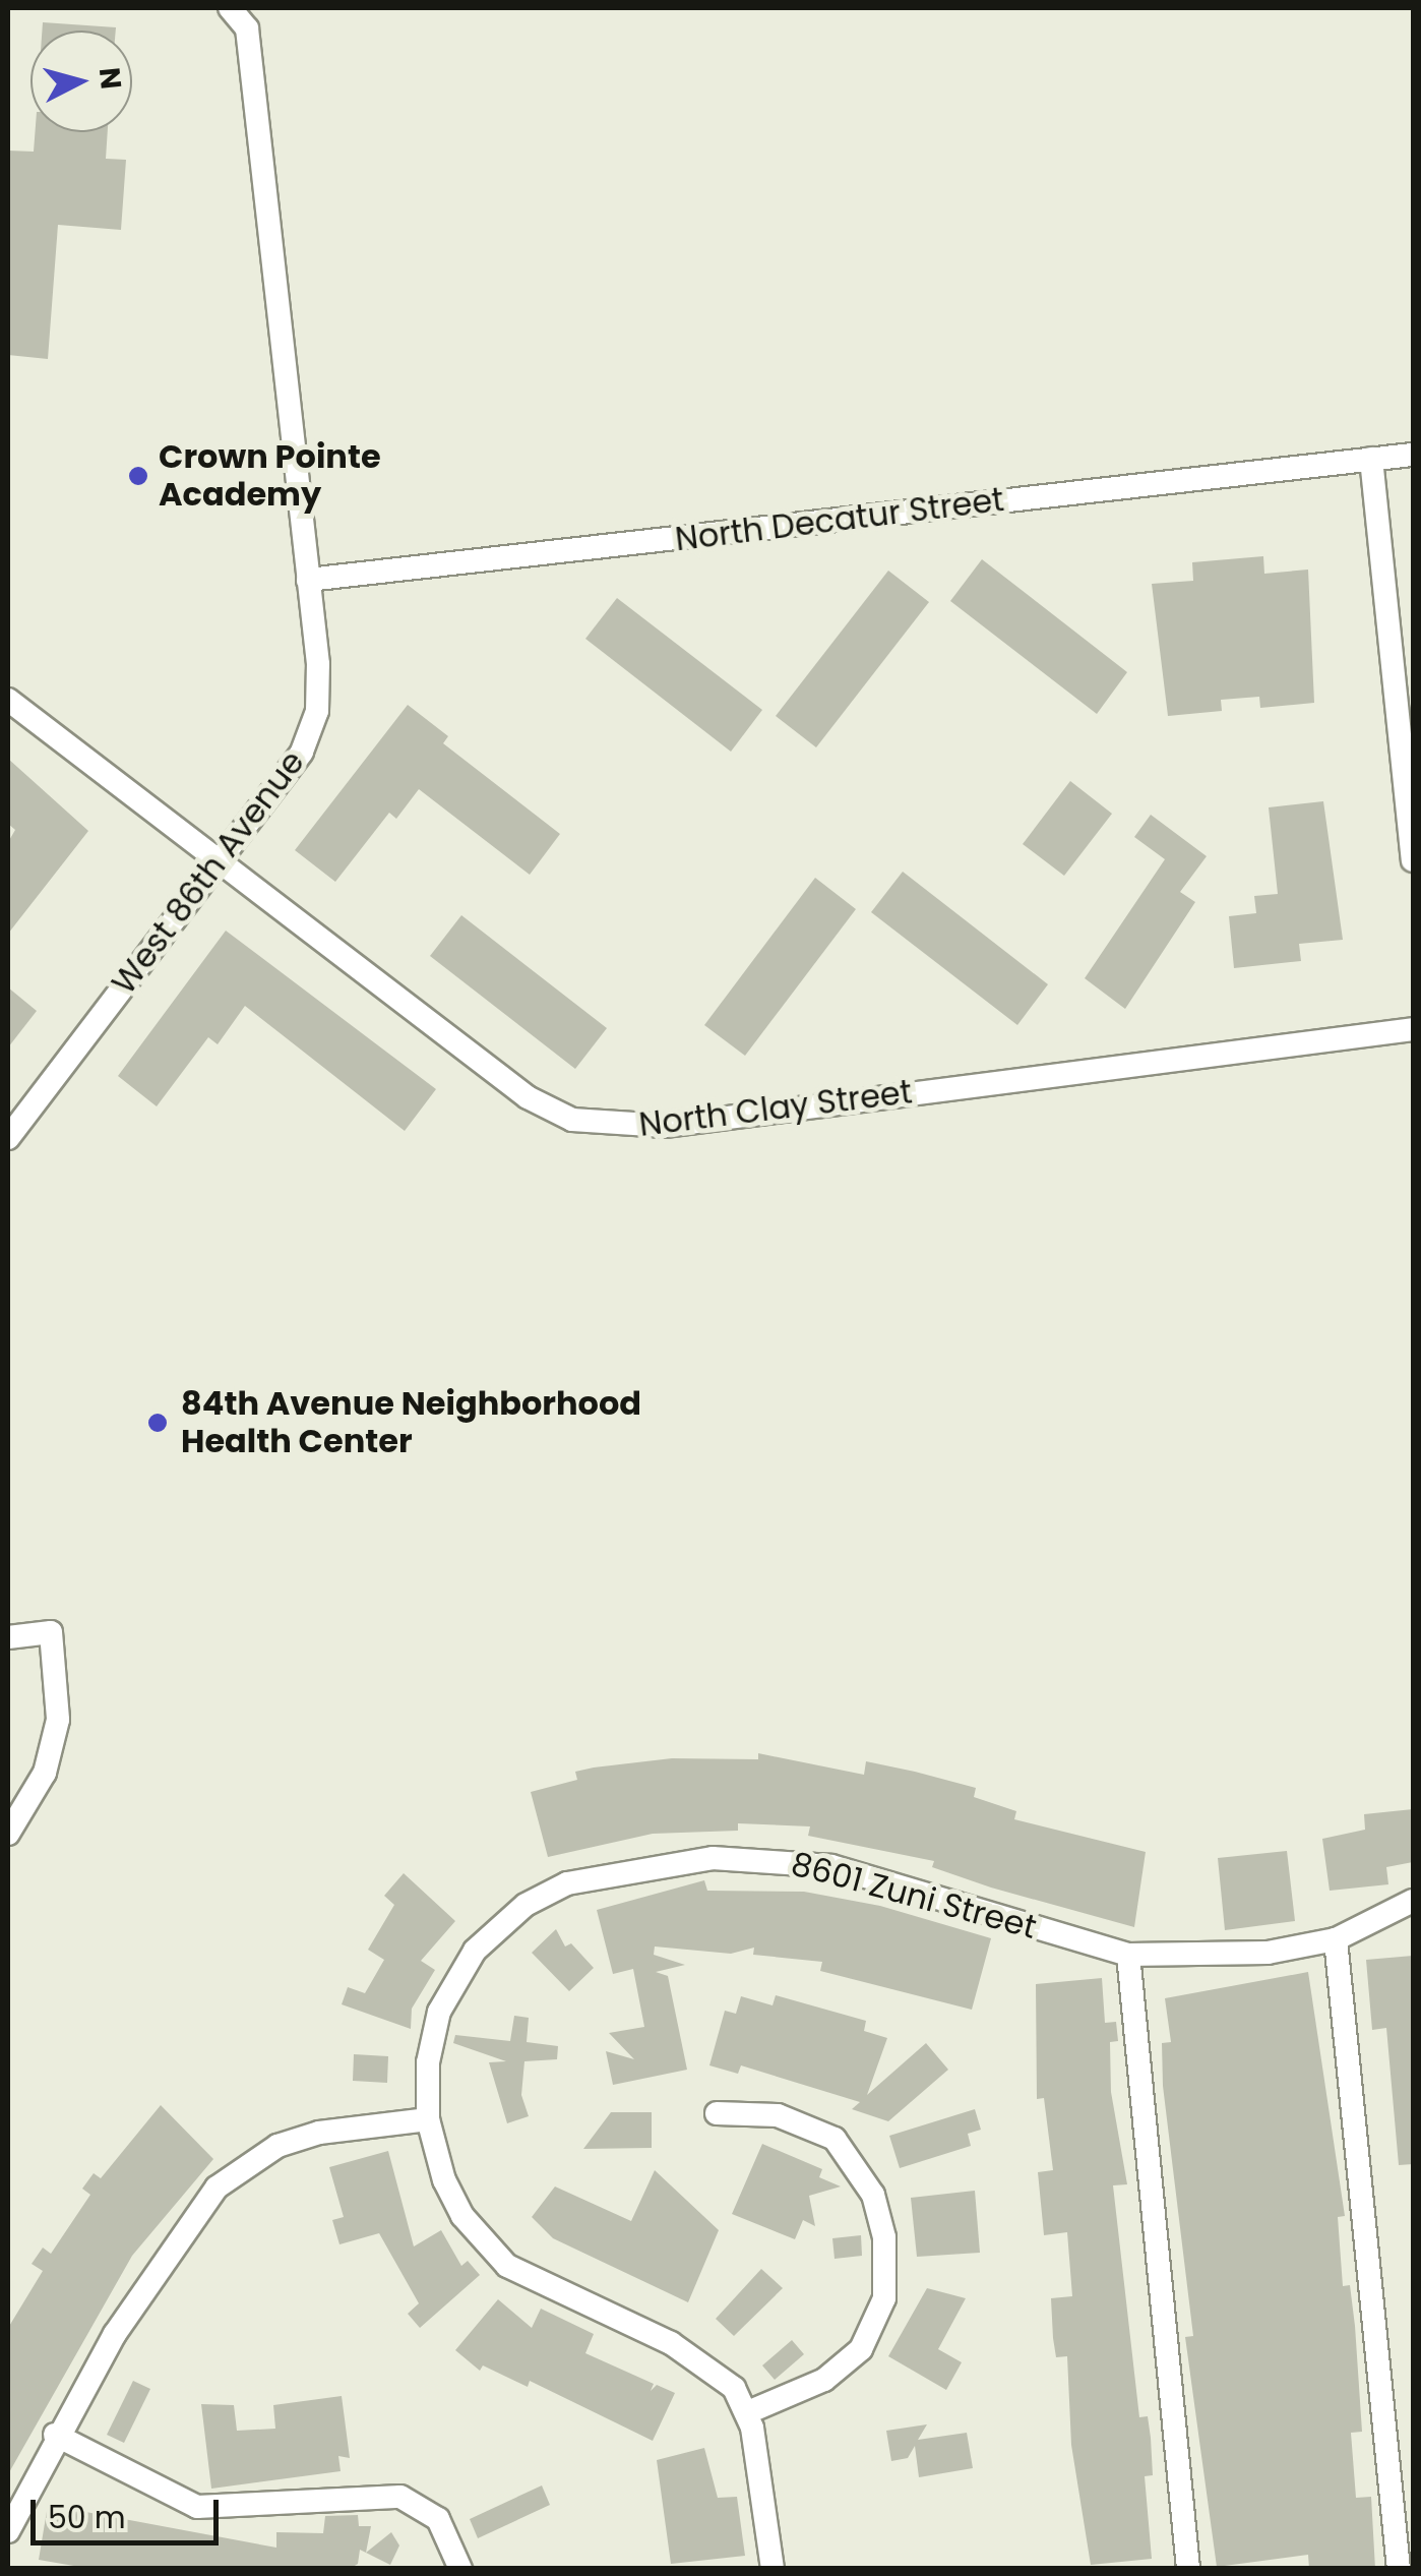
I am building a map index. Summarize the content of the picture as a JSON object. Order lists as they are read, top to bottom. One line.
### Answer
{"streets":{"street":["North Decatur Street","West 86th Avenue","North Clay Street","8601 Zuni Street"]},"crossings":[["North Decatur Street","West 86th Avenue"],["West 86th Avenue","North Clay Street"]],"places":["Crown Pointe Academy","84th Avenue Neighborhood Health Center"],"scale_bar":"50 m","north":"right"}
